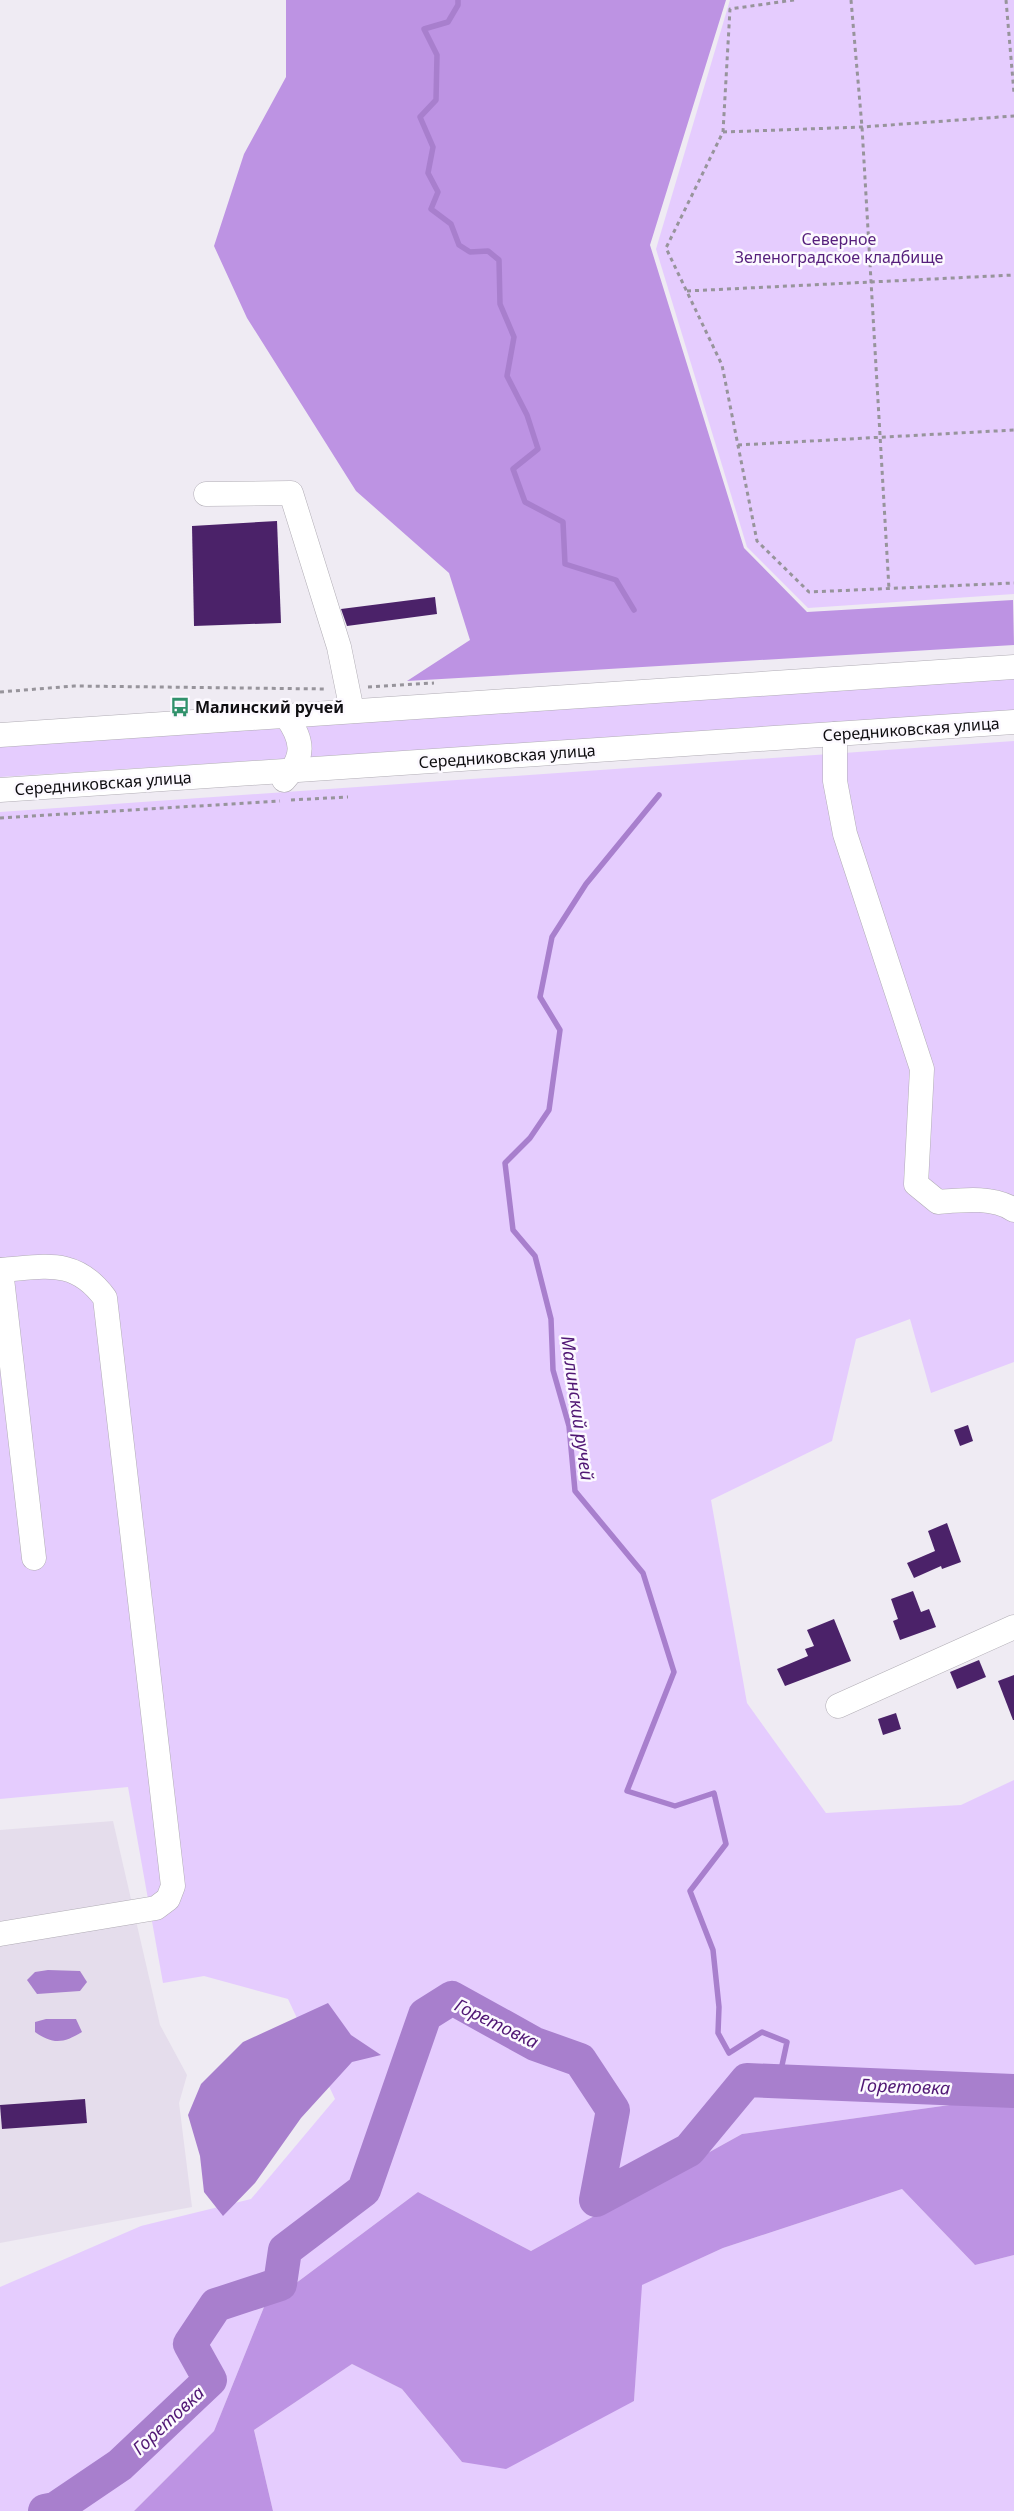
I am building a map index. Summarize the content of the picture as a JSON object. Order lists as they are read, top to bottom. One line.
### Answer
{"streets":{"street":["Середниковская улица"]},"water":["Малинский ручей","Горетовка"],"parks":["Северное Зеленоградское кладбище"],"places":{"bus stop":["Малинский ручей"]}}
